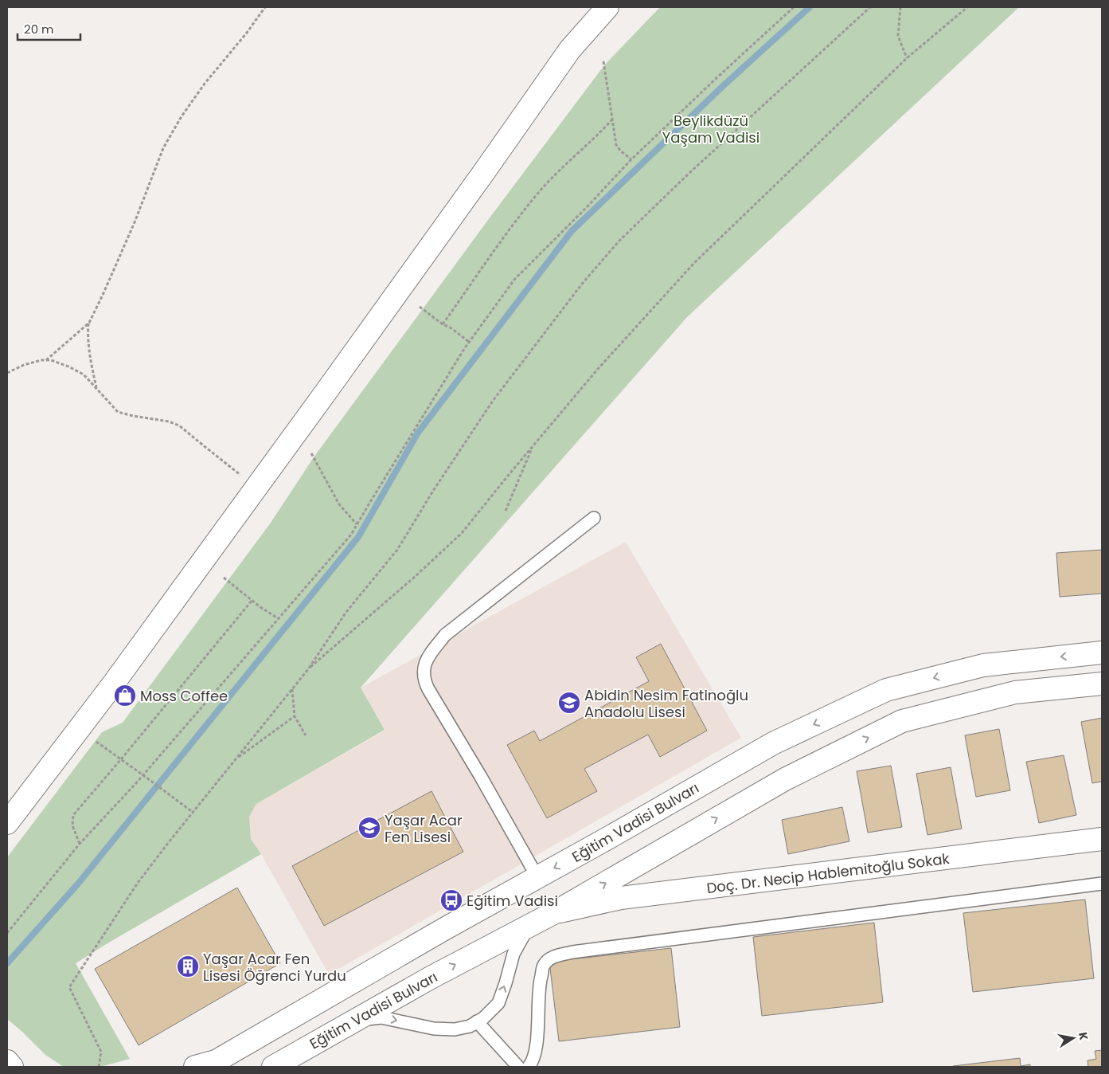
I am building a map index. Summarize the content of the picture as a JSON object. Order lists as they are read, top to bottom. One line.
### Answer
{"streets":{"main road":["Eğitim Vadisi Bulvarı","Doç. Dr. Necip Hablemitoğlu Sokak"]},"crossings":[["Eğitim Vadisi Bulvarı","Doç. Dr. Necip Hablemitoğlu Sokak"]],"parks":["Beylikdüzü Yaşam Vadisi"],"places":{"shop":["Moss Coffee"],"school or university":["Abidin Nesim Fatinoğlu Anadolu Lisesi","Yaşar Acar Fen Lisesi"],"bus stop":["Eğitim Vadisi"],"building":["Yaşar Acar Fen Lisesi Öğrenci Yurdu"]},"scale_bar":"20 m","north":"right"}
